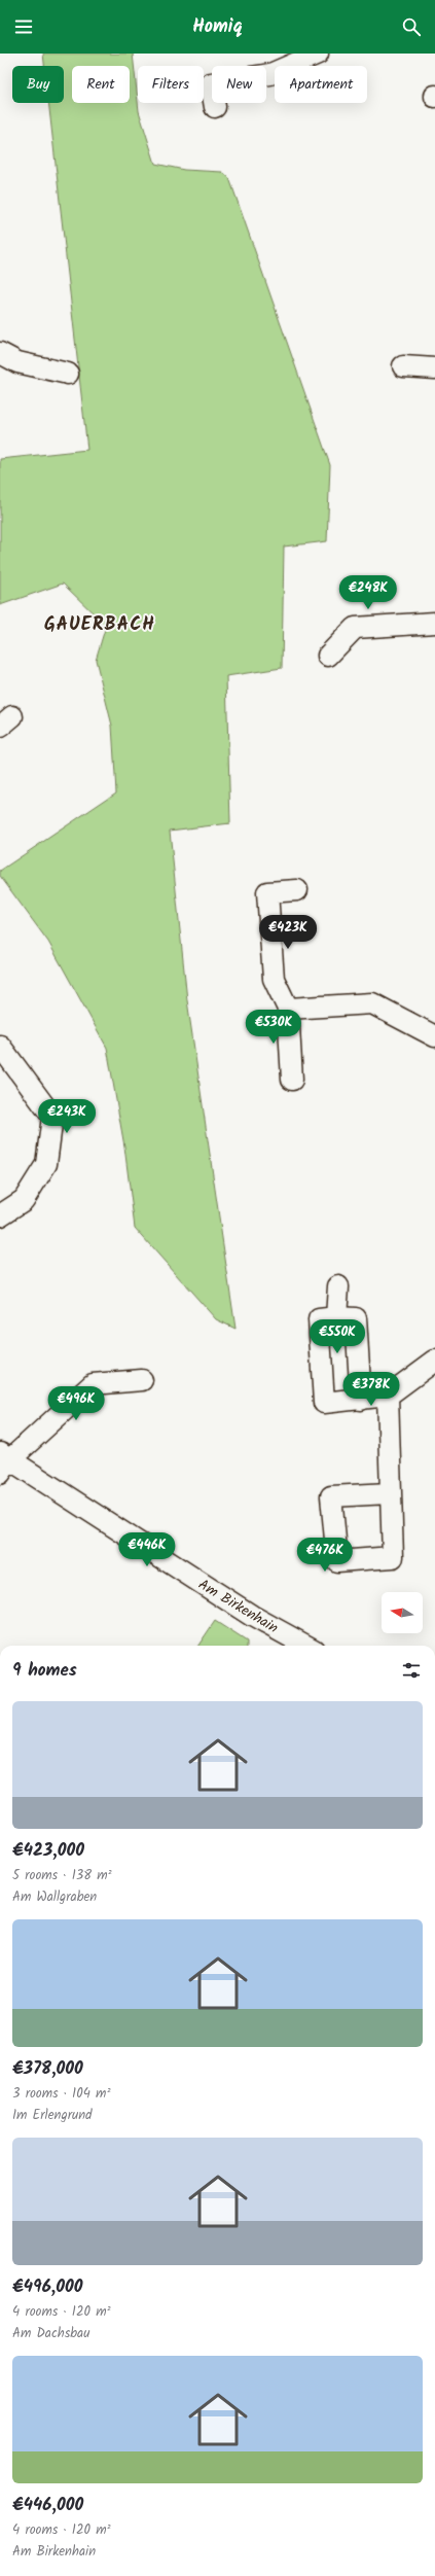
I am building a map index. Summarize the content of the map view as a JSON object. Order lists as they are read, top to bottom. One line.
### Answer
{"streets":{"street":["Am Birkenhain"]},"districts":["GAUERBACH"],"north":"left","page":{"header":"Homiq","chip":["Buy","Rent","Filters","New","Apartment"],"price":["€248K","€423K","€530K","€243K","€550K","€378K","€496K","€446K","€476K"],"heading":"9 homes","list":[{"name":"€423,000","note":"5 rooms · 138 m² · Am Wallgraben"},{"name":"€378,000","note":"3 rooms · 104 m² · Im Erlengrund"},{"name":"€496,000","note":"4 rooms · 120 m² · Am Dachsbau"},{"name":"€446,000","note":"4 rooms · 120 m² · Am Birkenhain"}]}}
